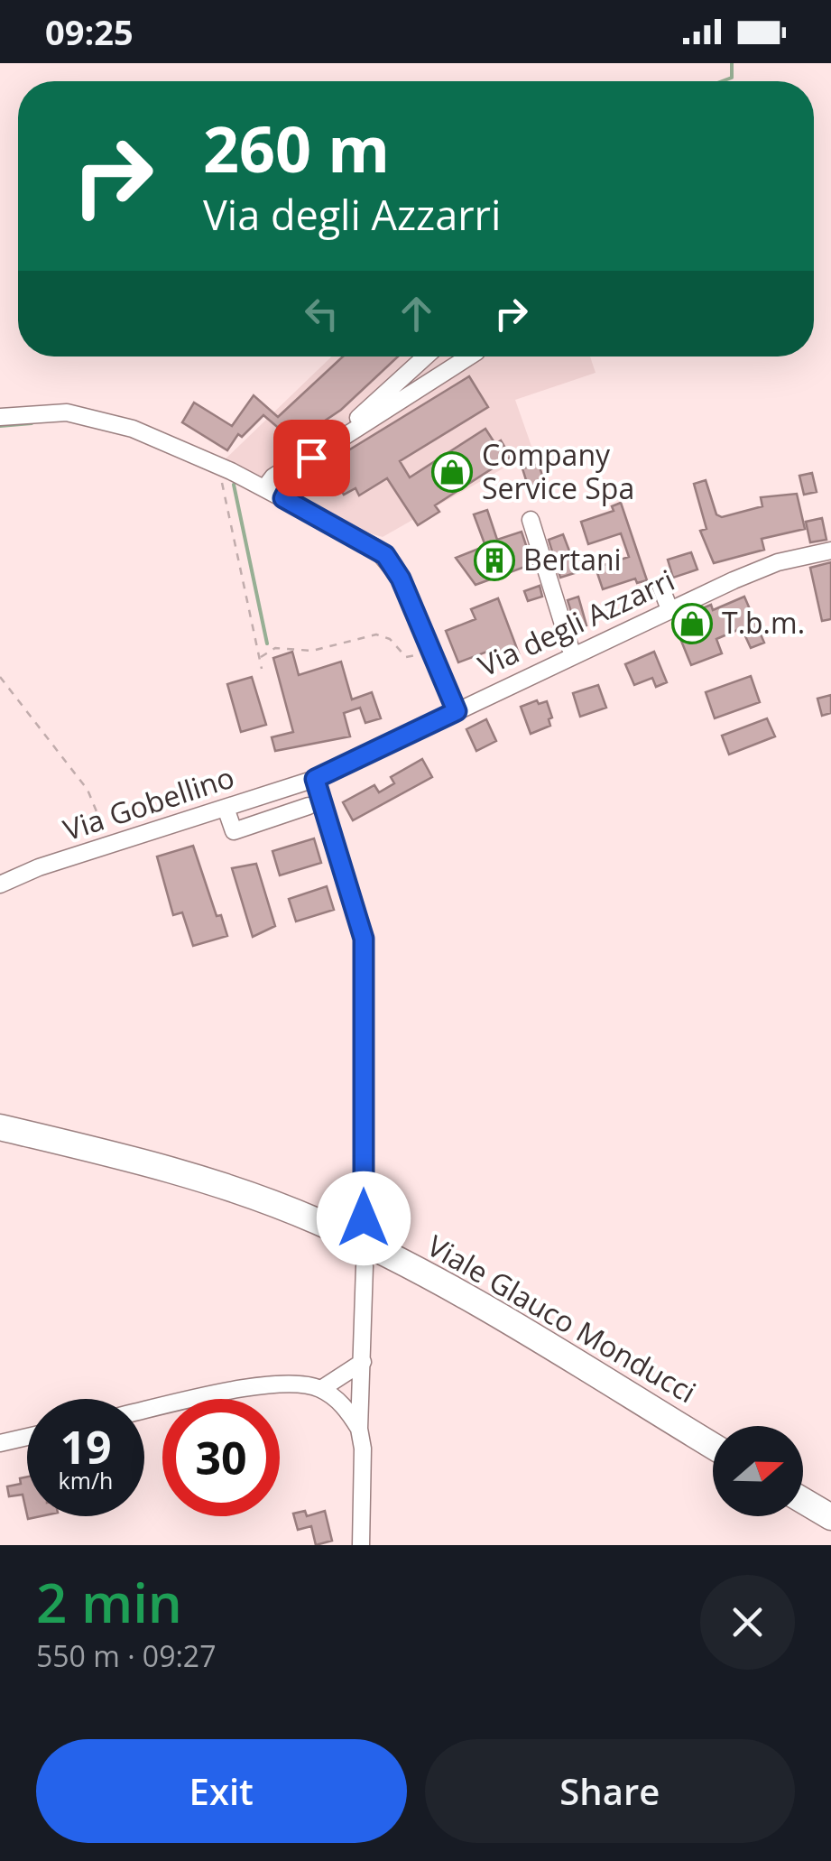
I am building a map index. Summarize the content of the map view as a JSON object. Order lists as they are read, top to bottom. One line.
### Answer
{"streets":{"highway":["Viale Glauco Monducci"],"street":["Via degli Azzarri","Via Gobellino"]},"crossings":[["Via degli Azzarri","Via Gobellino"]],"places":{"shop":["Company Service Spa","T.b.m."],"building":["Bertani"]},"north":"right","page":{"status":"09:25","turn":["260 m","Via degli Azzarri"],"speed":"19 km/h","limit":"30","heading":["2 min","550 m · 09:27"],"buttons":["Exit","Share"]}}
